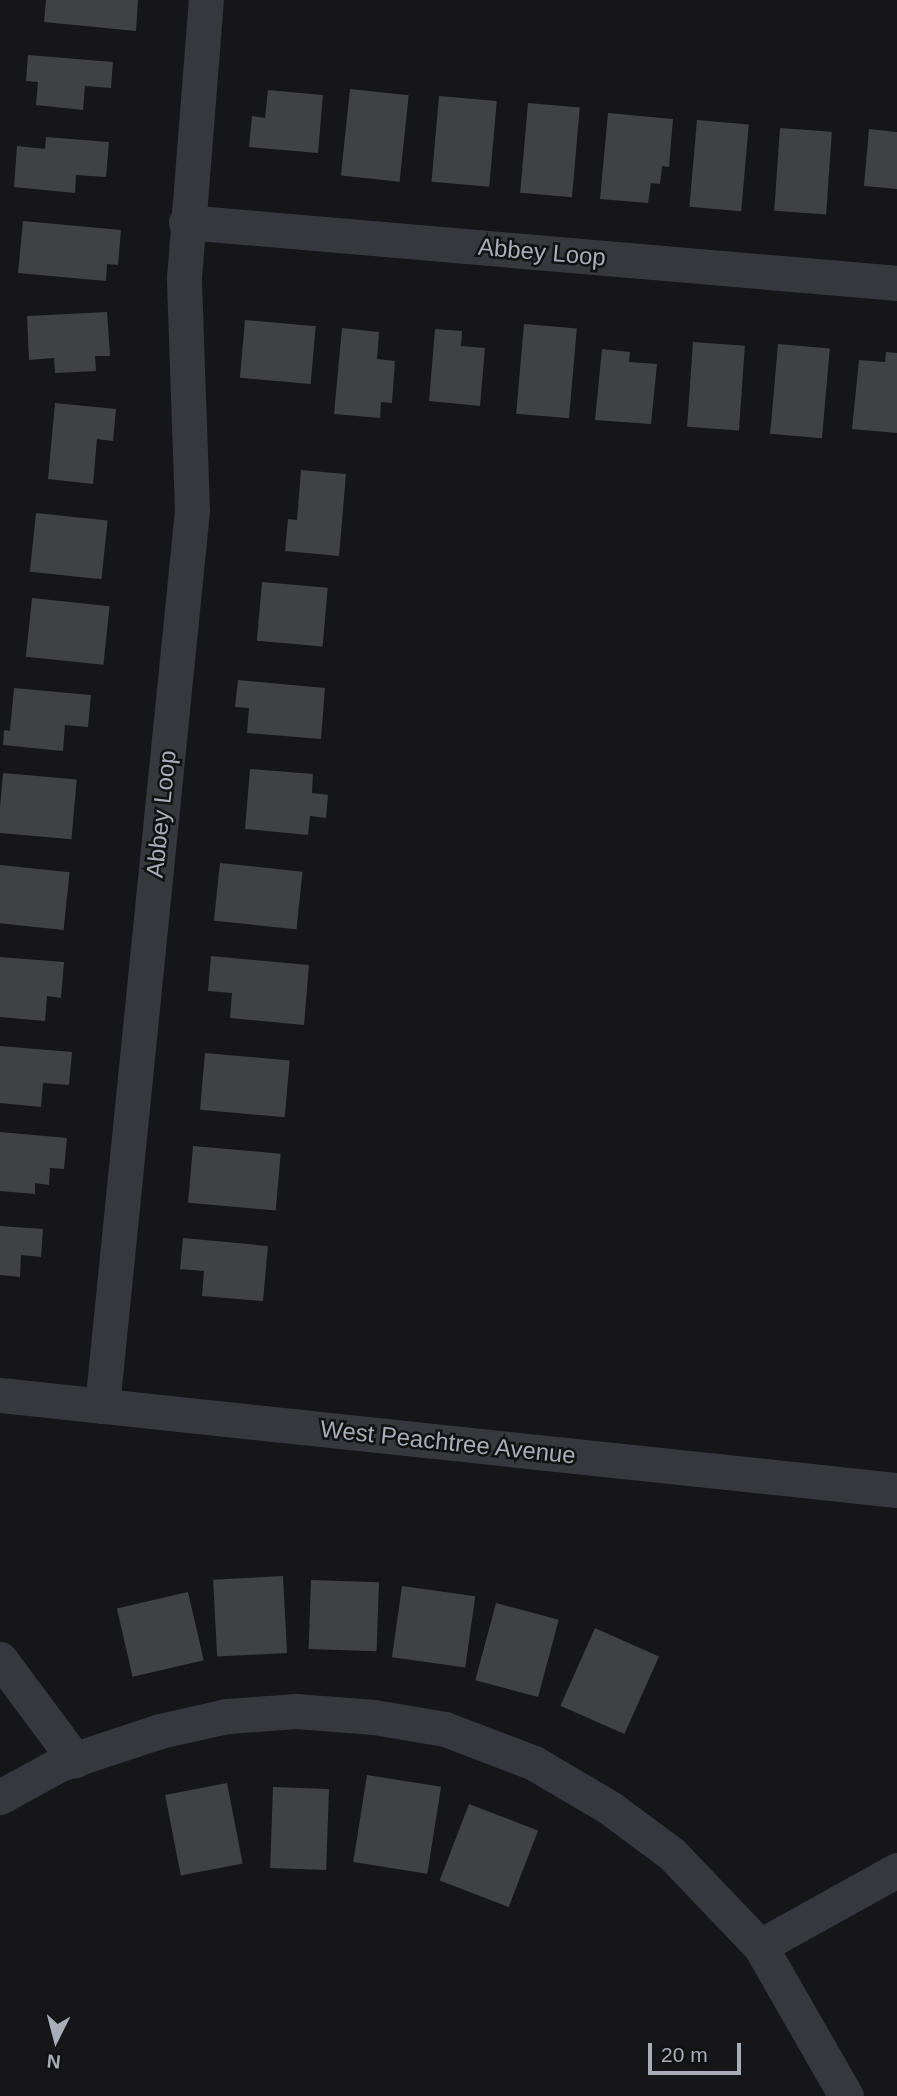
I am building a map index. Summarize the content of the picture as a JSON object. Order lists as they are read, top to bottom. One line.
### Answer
{"streets":{"street":["Abbey Loop","West Peachtree Avenue"]},"crossings":[["Abbey Loop","West Peachtree Avenue"]],"scale_bar":"20 m","north":"bottom"}
